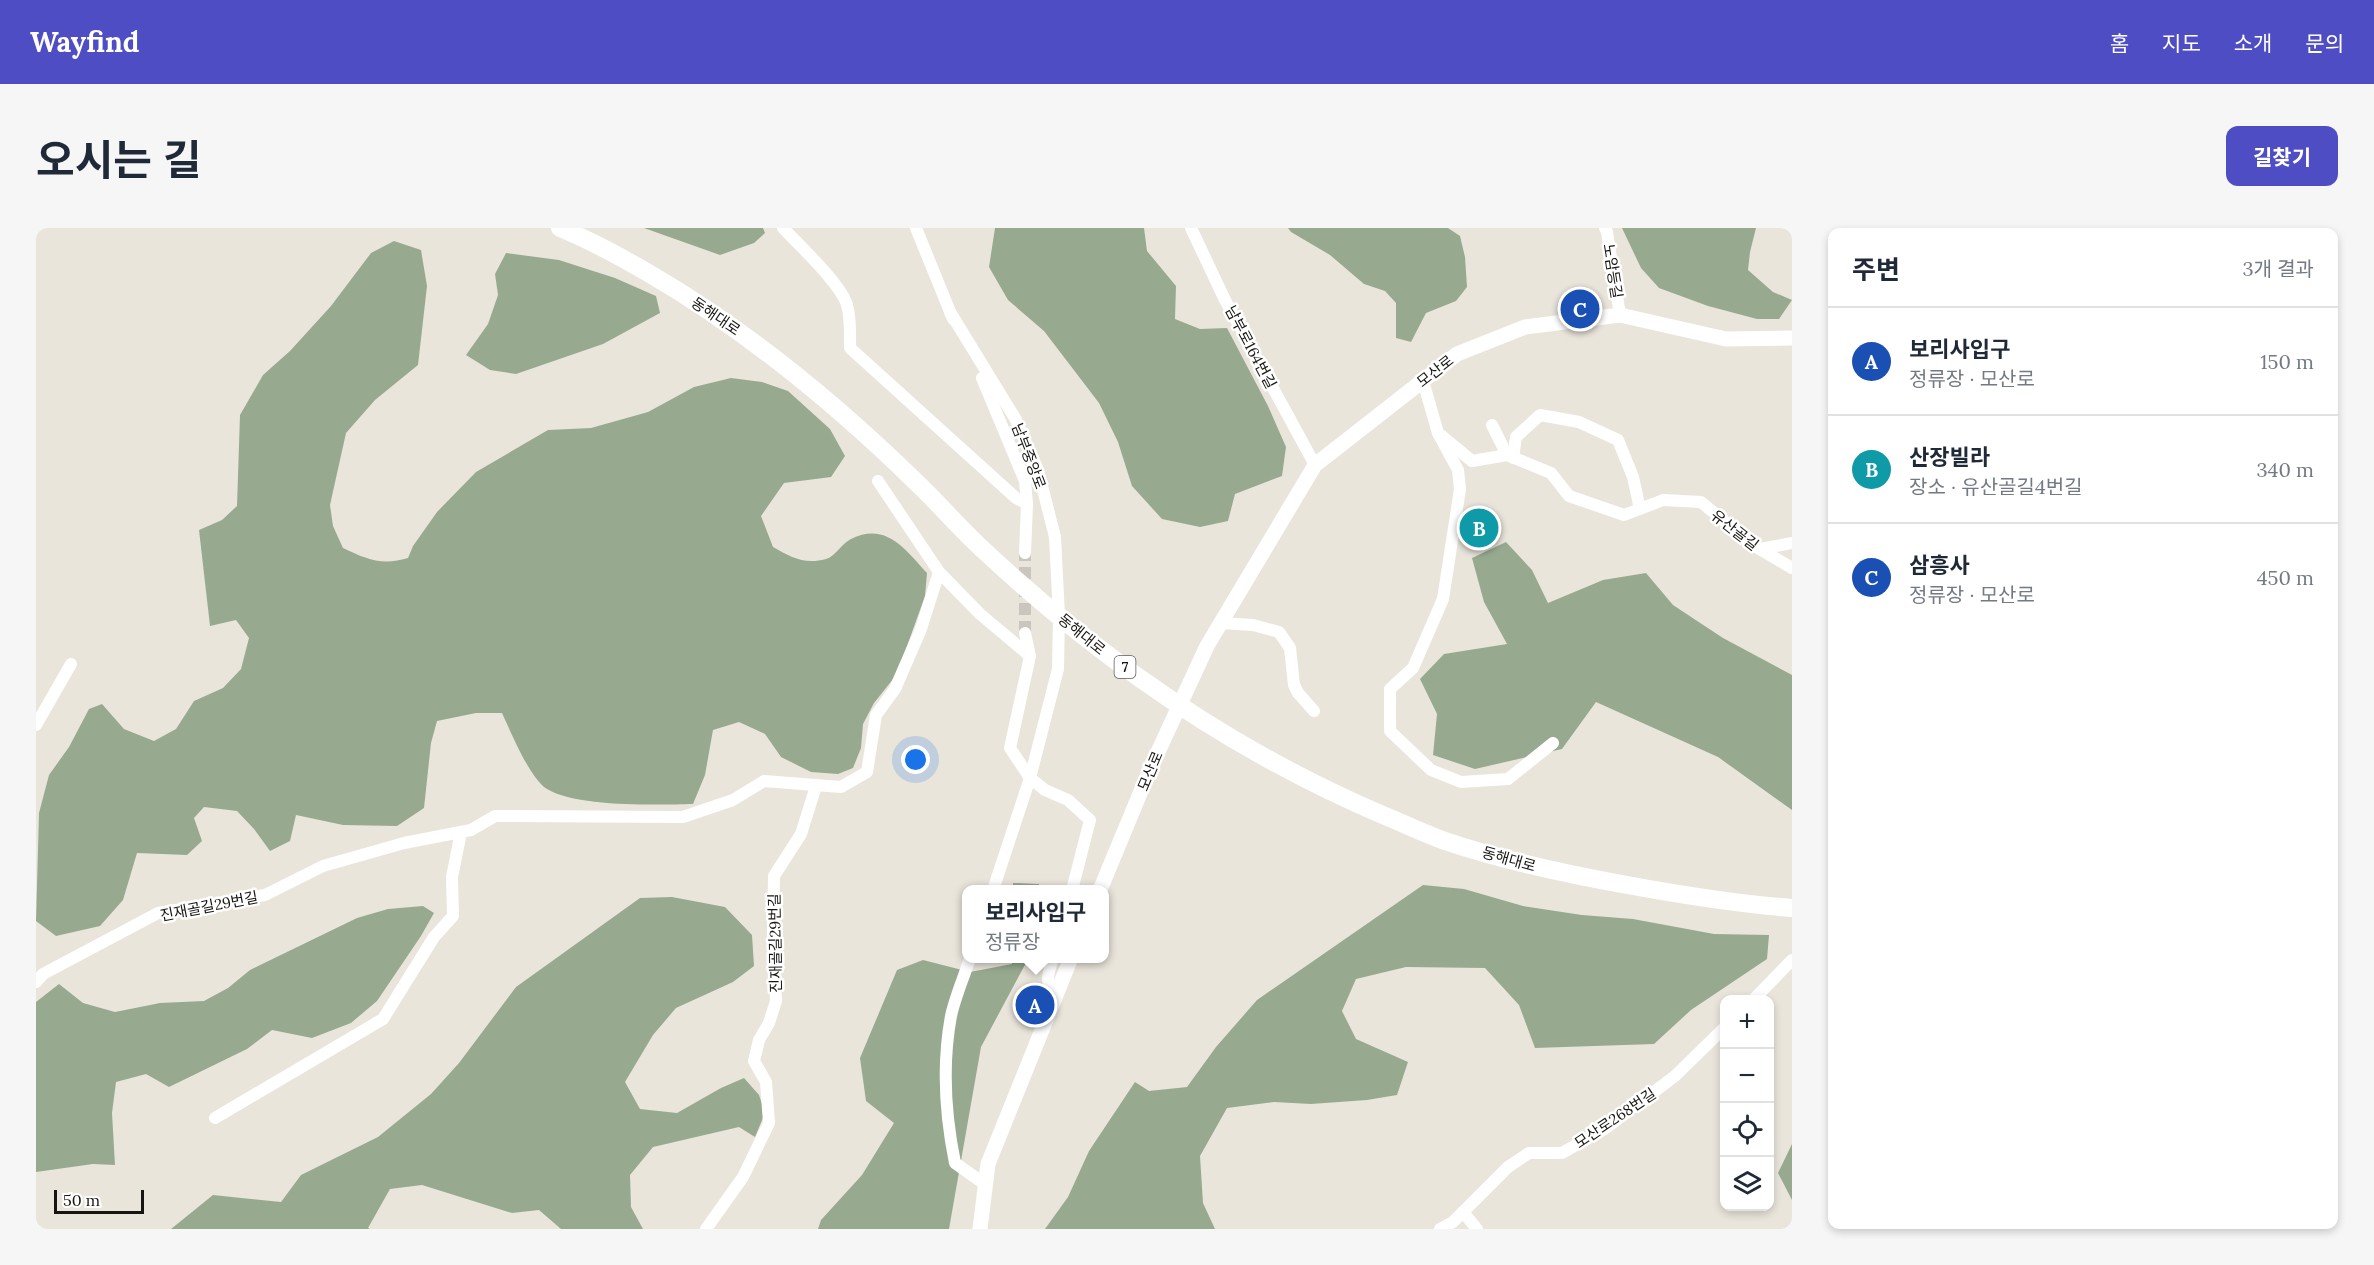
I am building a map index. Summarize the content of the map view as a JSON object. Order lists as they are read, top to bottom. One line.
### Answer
{"streets":{"main road":["동해대로","7"],"street":["노암등길","남부로164번길","모산로","남부중앙로","유산골길","진재골길29번길","모산로268번길"]},"crossings":[["노암등길","모산로"],["동해대로","남부중앙로"],["남부로164번길","모산로"]],"scale_bar":"50 m","page":{"header":"Wayfind","nav":["홈","지도","소개","문의"],"title":"오시는 길","buttons":"길찾기","heading":["주변","3개 결과"],"pins":["C","B","A"],"list":[{"mark":"A","name":"보리사입구","note":"정류장 · 모산로","value":"150 m"},{"mark":"B","name":"산장빌라","note":"장소 · 유산골길4번길","value":"340 m"},{"mark":"C","name":"삼흥사","note":"정류장 · 모산로","value":"450 m"}],"popup":["보리사입구","정류장"],"map_buttons":["+","−"],"scale":"50 m"}}
